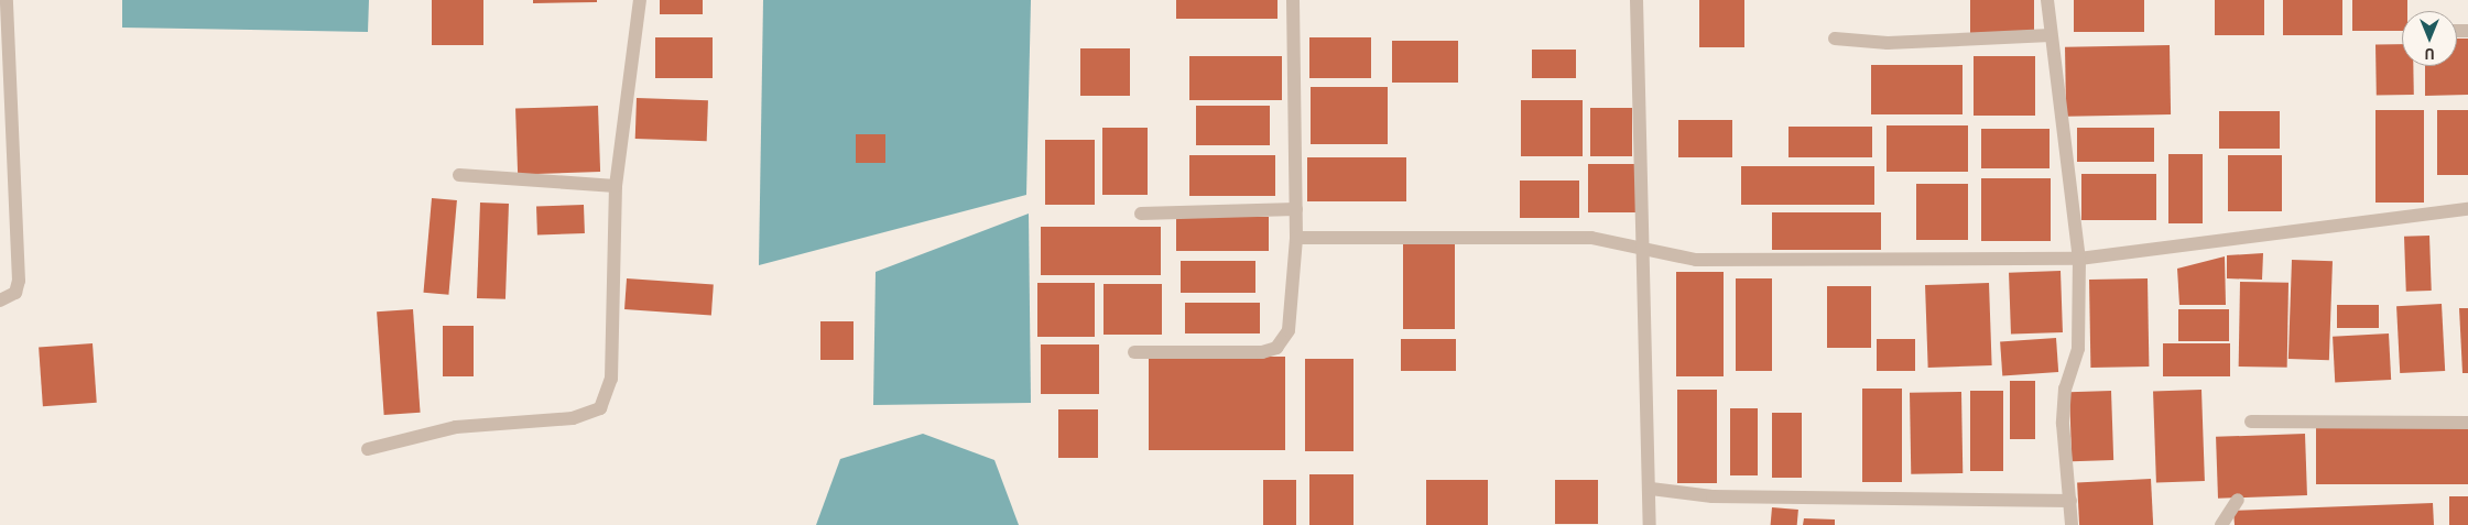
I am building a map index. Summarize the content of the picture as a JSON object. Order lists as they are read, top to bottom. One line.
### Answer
{"north":"bottom"}
